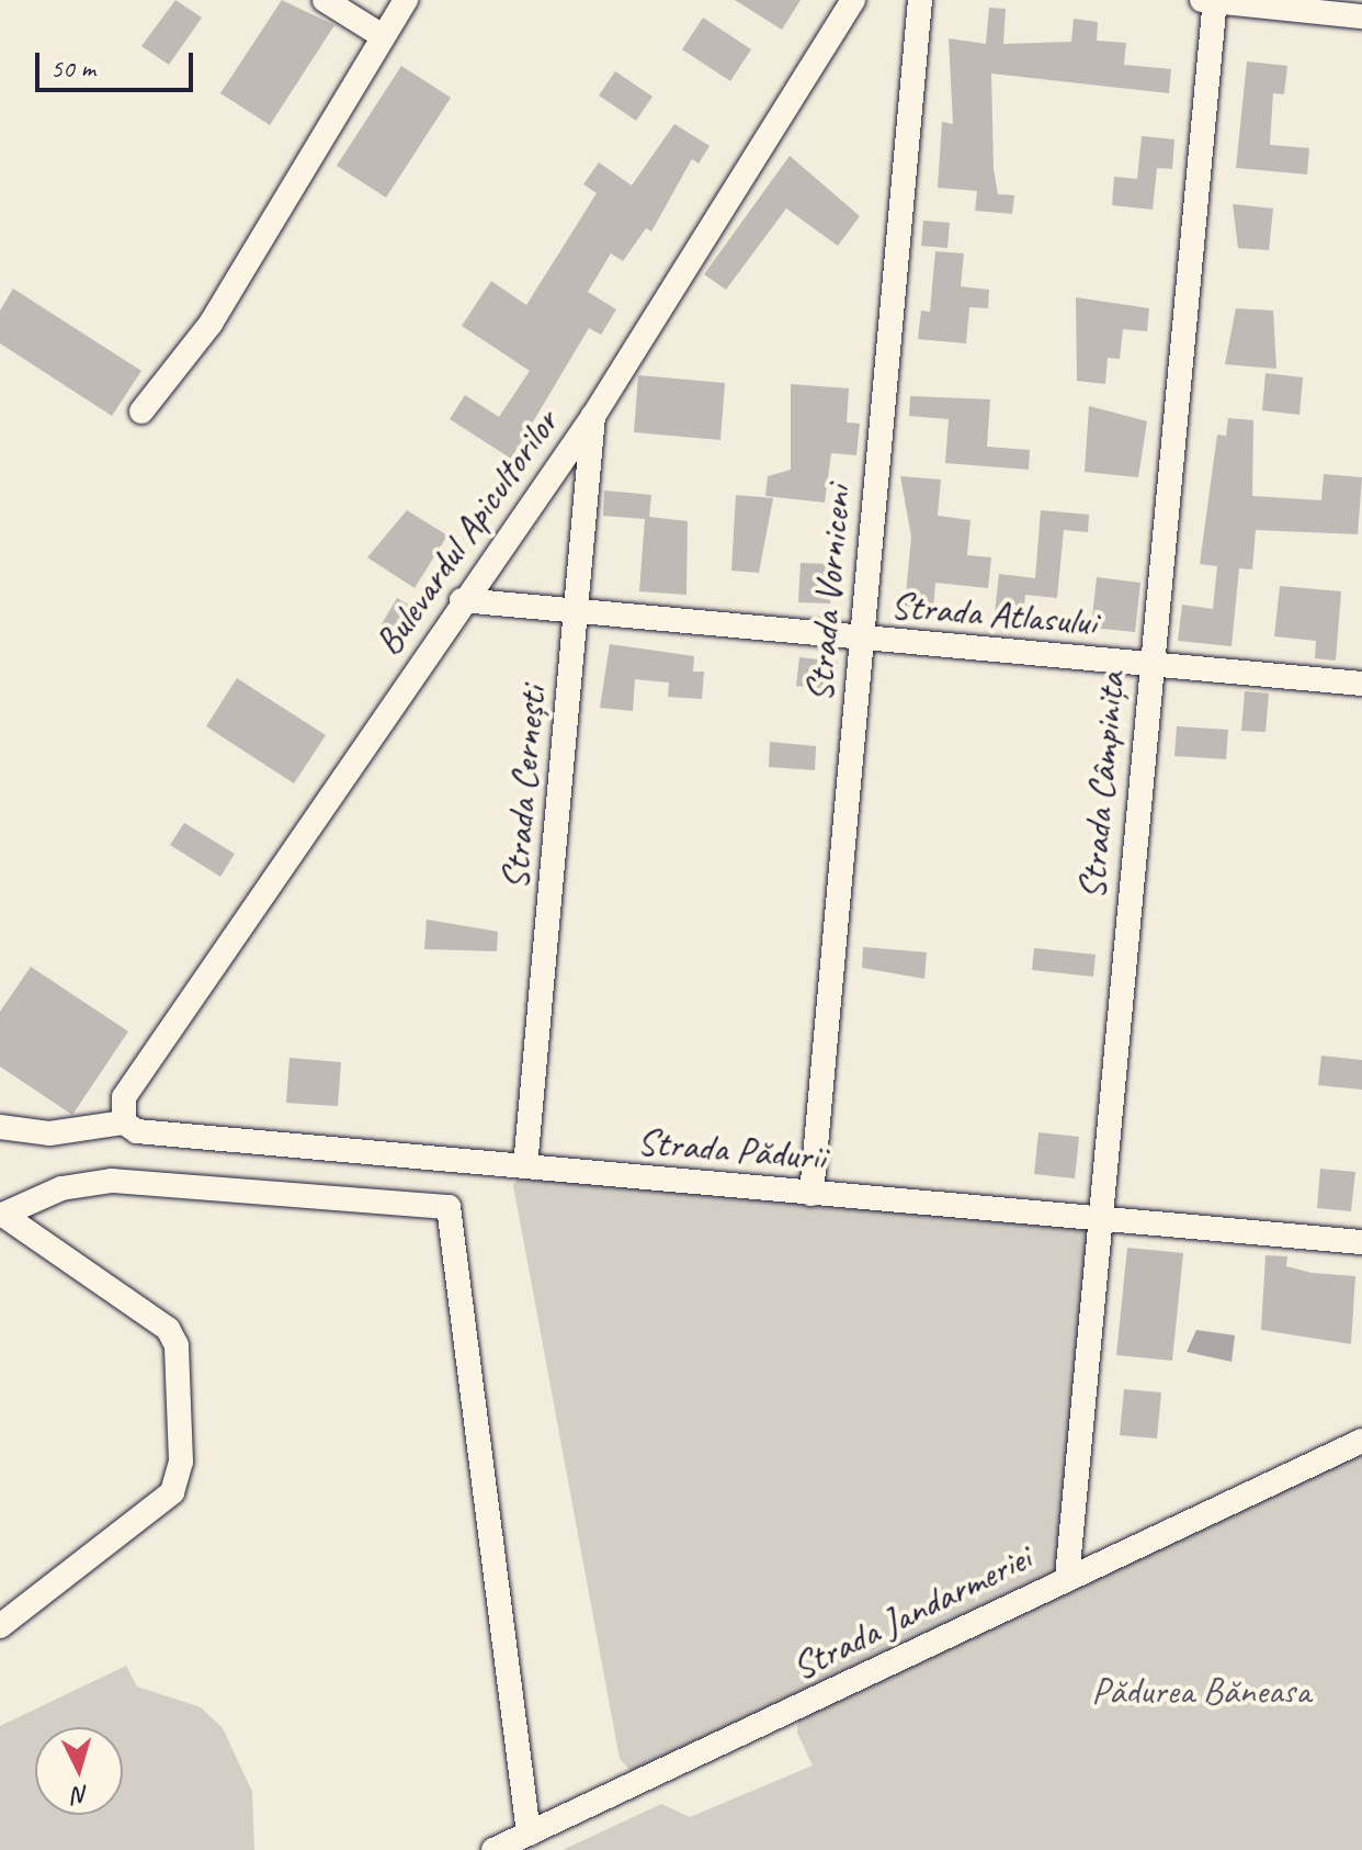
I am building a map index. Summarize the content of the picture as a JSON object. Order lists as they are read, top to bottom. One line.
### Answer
{"streets":{"street":["Bulevardul Apicultorilor","Strada Vorniceni","Strada Atlasului","Strada Câmpinița","Strada Cernești","Strada Pădurii","Strada Jandarmeriei"]},"crossings":[["Bulevardul Apicultorilor","Strada Atlasului"],["Bulevardul Apicultorilor","Strada Cernești"],["Bulevardul Apicultorilor","Strada Pădurii"],["Strada Vorniceni","Strada Atlasului"],["Strada Vorniceni","Strada Pădurii"],["Strada Atlasului","Strada Câmpinița"],["Strada Atlasului","Strada Cernești"],["Strada Câmpinița","Strada Pădurii"],["Strada Câmpinița","Strada Jandarmeriei"],["Strada Cernești","Strada Pădurii"]],"parks":["Pădurea Băneasa"],"scale_bar":"50 m","north":"bottom"}
